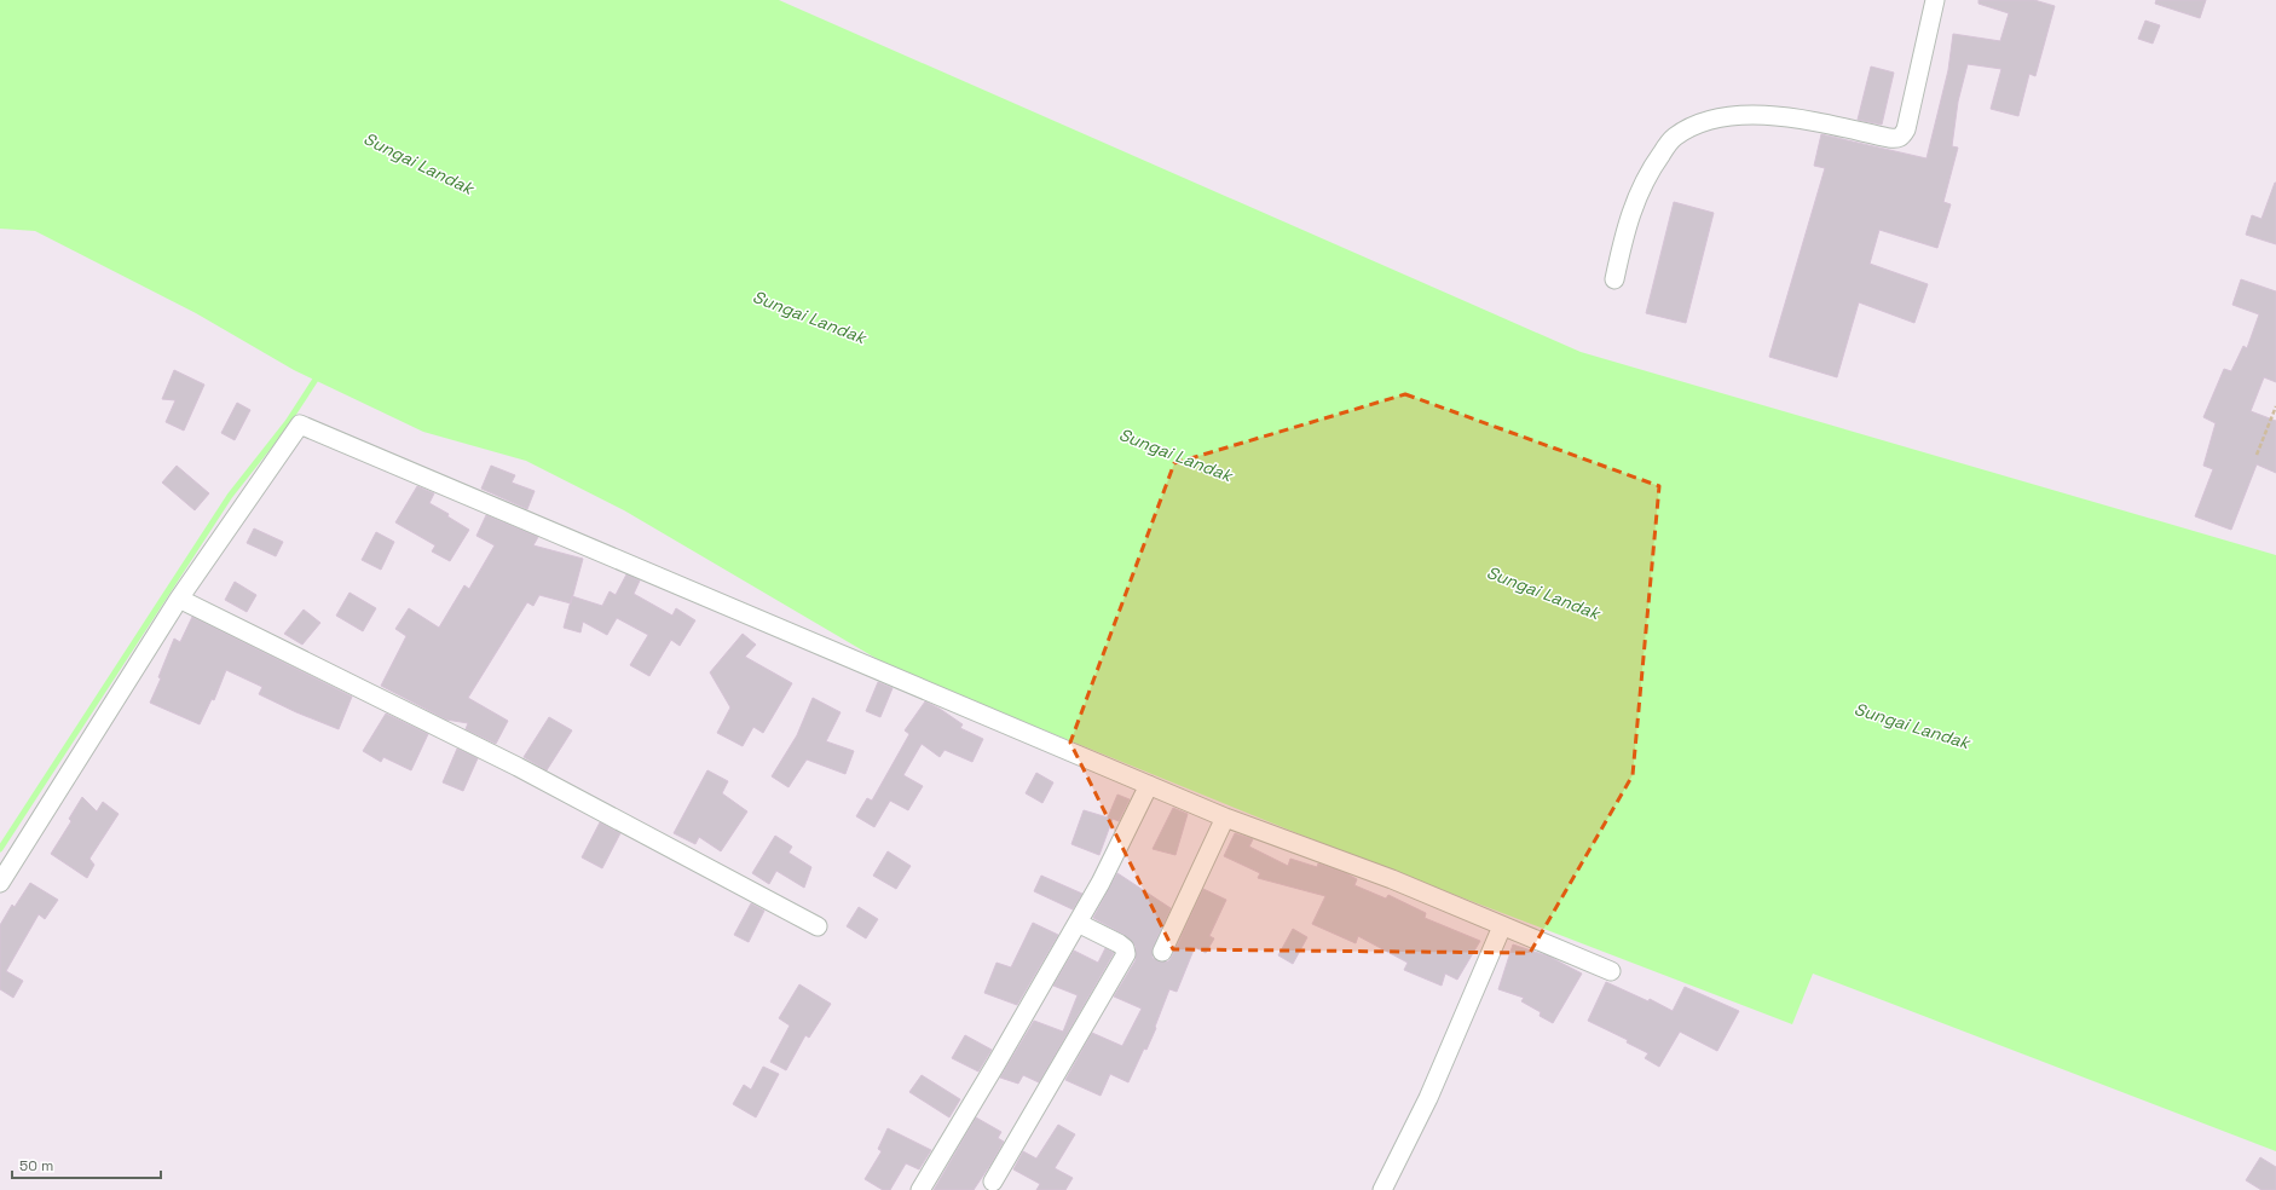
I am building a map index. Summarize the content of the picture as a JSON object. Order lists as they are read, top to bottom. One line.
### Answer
{"water":["Sungai Landak"],"scale_bar":"50 m"}
